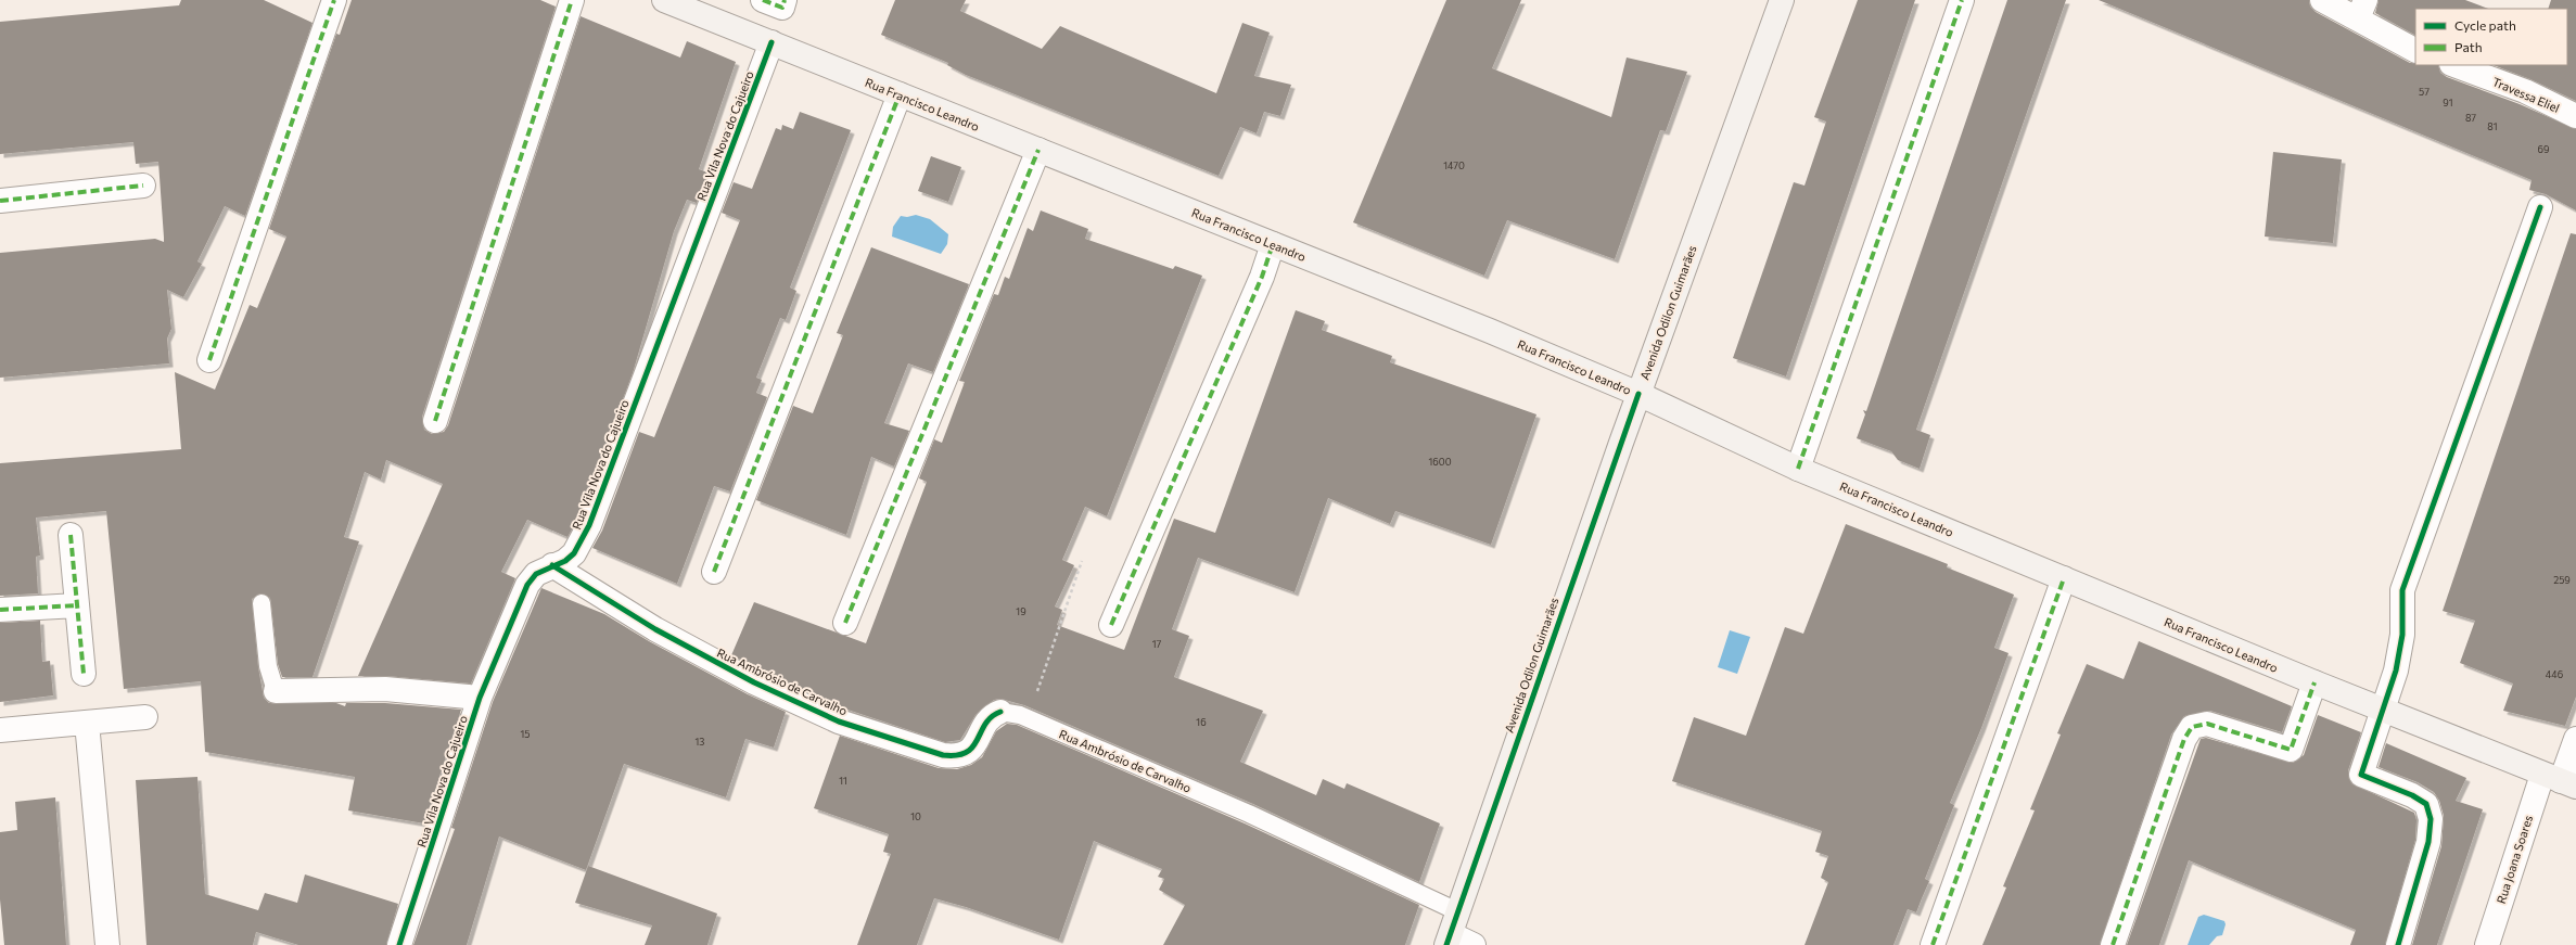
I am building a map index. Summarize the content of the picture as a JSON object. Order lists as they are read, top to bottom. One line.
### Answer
{"streets":{"main road":["Rua Francisco Leandro","Avenida Odilon Guimarães"],"street":["Travessa Eliel","Rua Vila Nova do Cajueiro","Rua Ambrósio de Carvalho","Rua Joana Soares"]},"crossings":[["Rua Francisco Leandro","Rua Vila Nova do Cajueiro"],["Rua Francisco Leandro","Avenida Odilon Guimarães"],["Rua Francisco Leandro","Rua Joana Soares"],["Rua Vila Nova do Cajueiro","Rua Ambrósio de Carvalho"],["Avenida Odilon Guimarães","Rua Ambrósio de Carvalho"]],"house_numbers":["57","91","87","81","69","1470","1600","259","19","17","446","16","15","13","11","10"],"legend":["Cycle path","Path"]}
